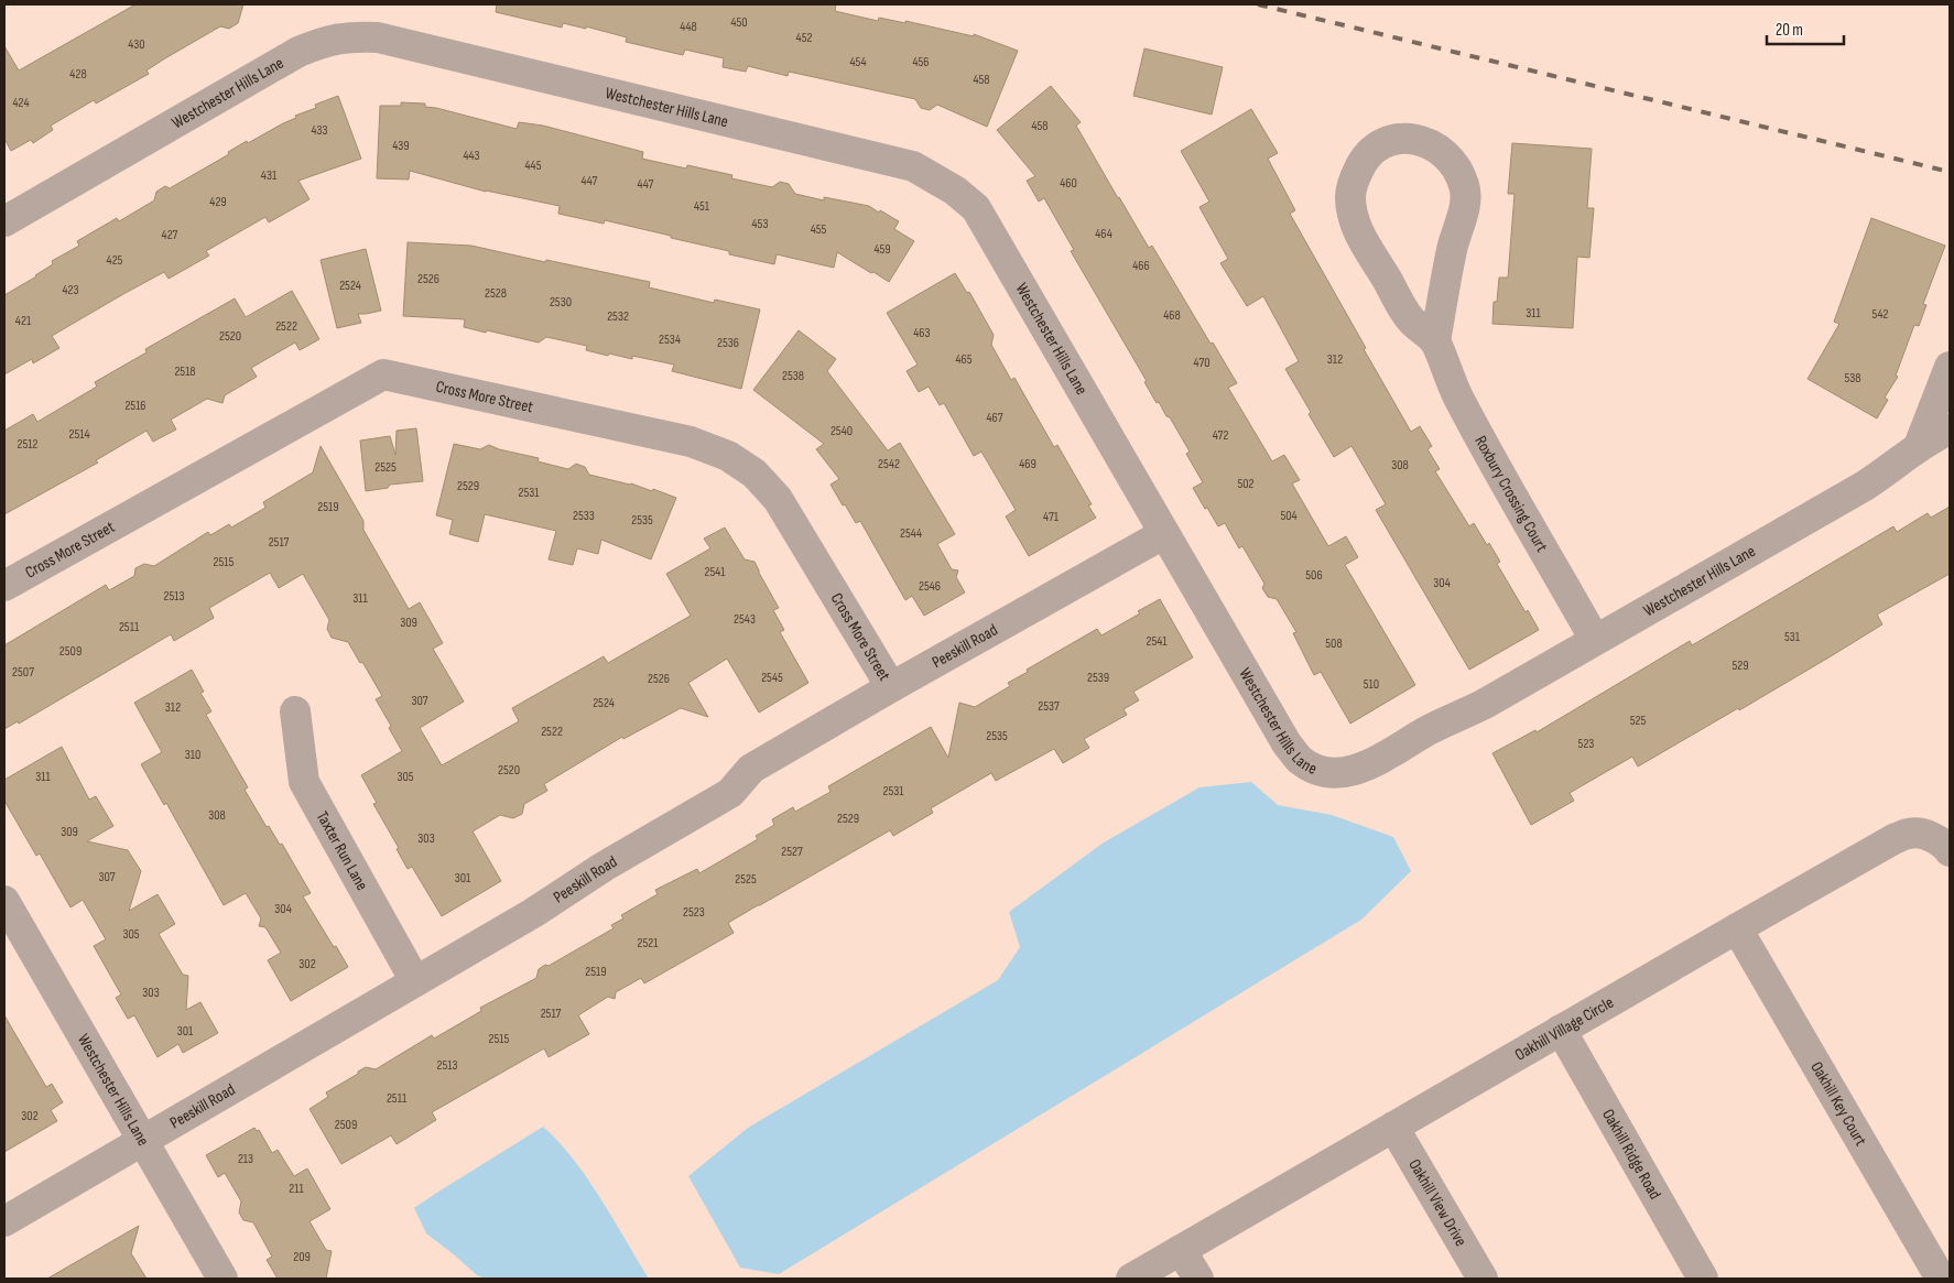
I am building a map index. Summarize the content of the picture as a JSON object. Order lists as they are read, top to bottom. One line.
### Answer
{"streets":{"street":["Westchester Hills Lane","Cross More Street","Roxbury Crossing Court","Peeskill Road","Taxter Run Lane","Oakhill Village Circle","Oakhill Key Court","Oakhill Ridge Road","Oakhill View Drive"]},"crossings":[["Westchester Hills Lane","Roxbury Crossing Court"],["Westchester Hills Lane","Peeskill Road"],["Cross More Street","Peeskill Road"],["Peeskill Road","Taxter Run Lane"],["Oakhill Village Circle","Oakhill Key Court"],["Oakhill Village Circle","Oakhill Ridge Road"],["Oakhill Village Circle","Oakhill View Drive"]],"house_numbers":["450","448","452","430","454","456","428","458","424","458","433","439","443","445","431","447","460","447","429","451","453","455","464","427","459","425","466","2526","2524","423","2528","2530","311","542","468","2532","421","2522","463","2520","2534","2536","465","312","470","2518","2538","538","2516","467","2540","2514","472","2512","2542","469","308","2525","502","2529","2531","2519","2533","504","471","2535","2544","2517","2515","2541","506","304","2546","2513","311","2543","309","2511","531","2541","508","2509","529","2507","2545","2539","2526","510","307","2524","2537","312","525","2522","2535","523","310","2520","311","305","2531","308","2529","309","303","2527","307","301","2525","304","2523","305","2521","302","2519","303","2517","301","2515","2513","2511","302","2509","213","211","209"],"scale_bar":"20 m"}
